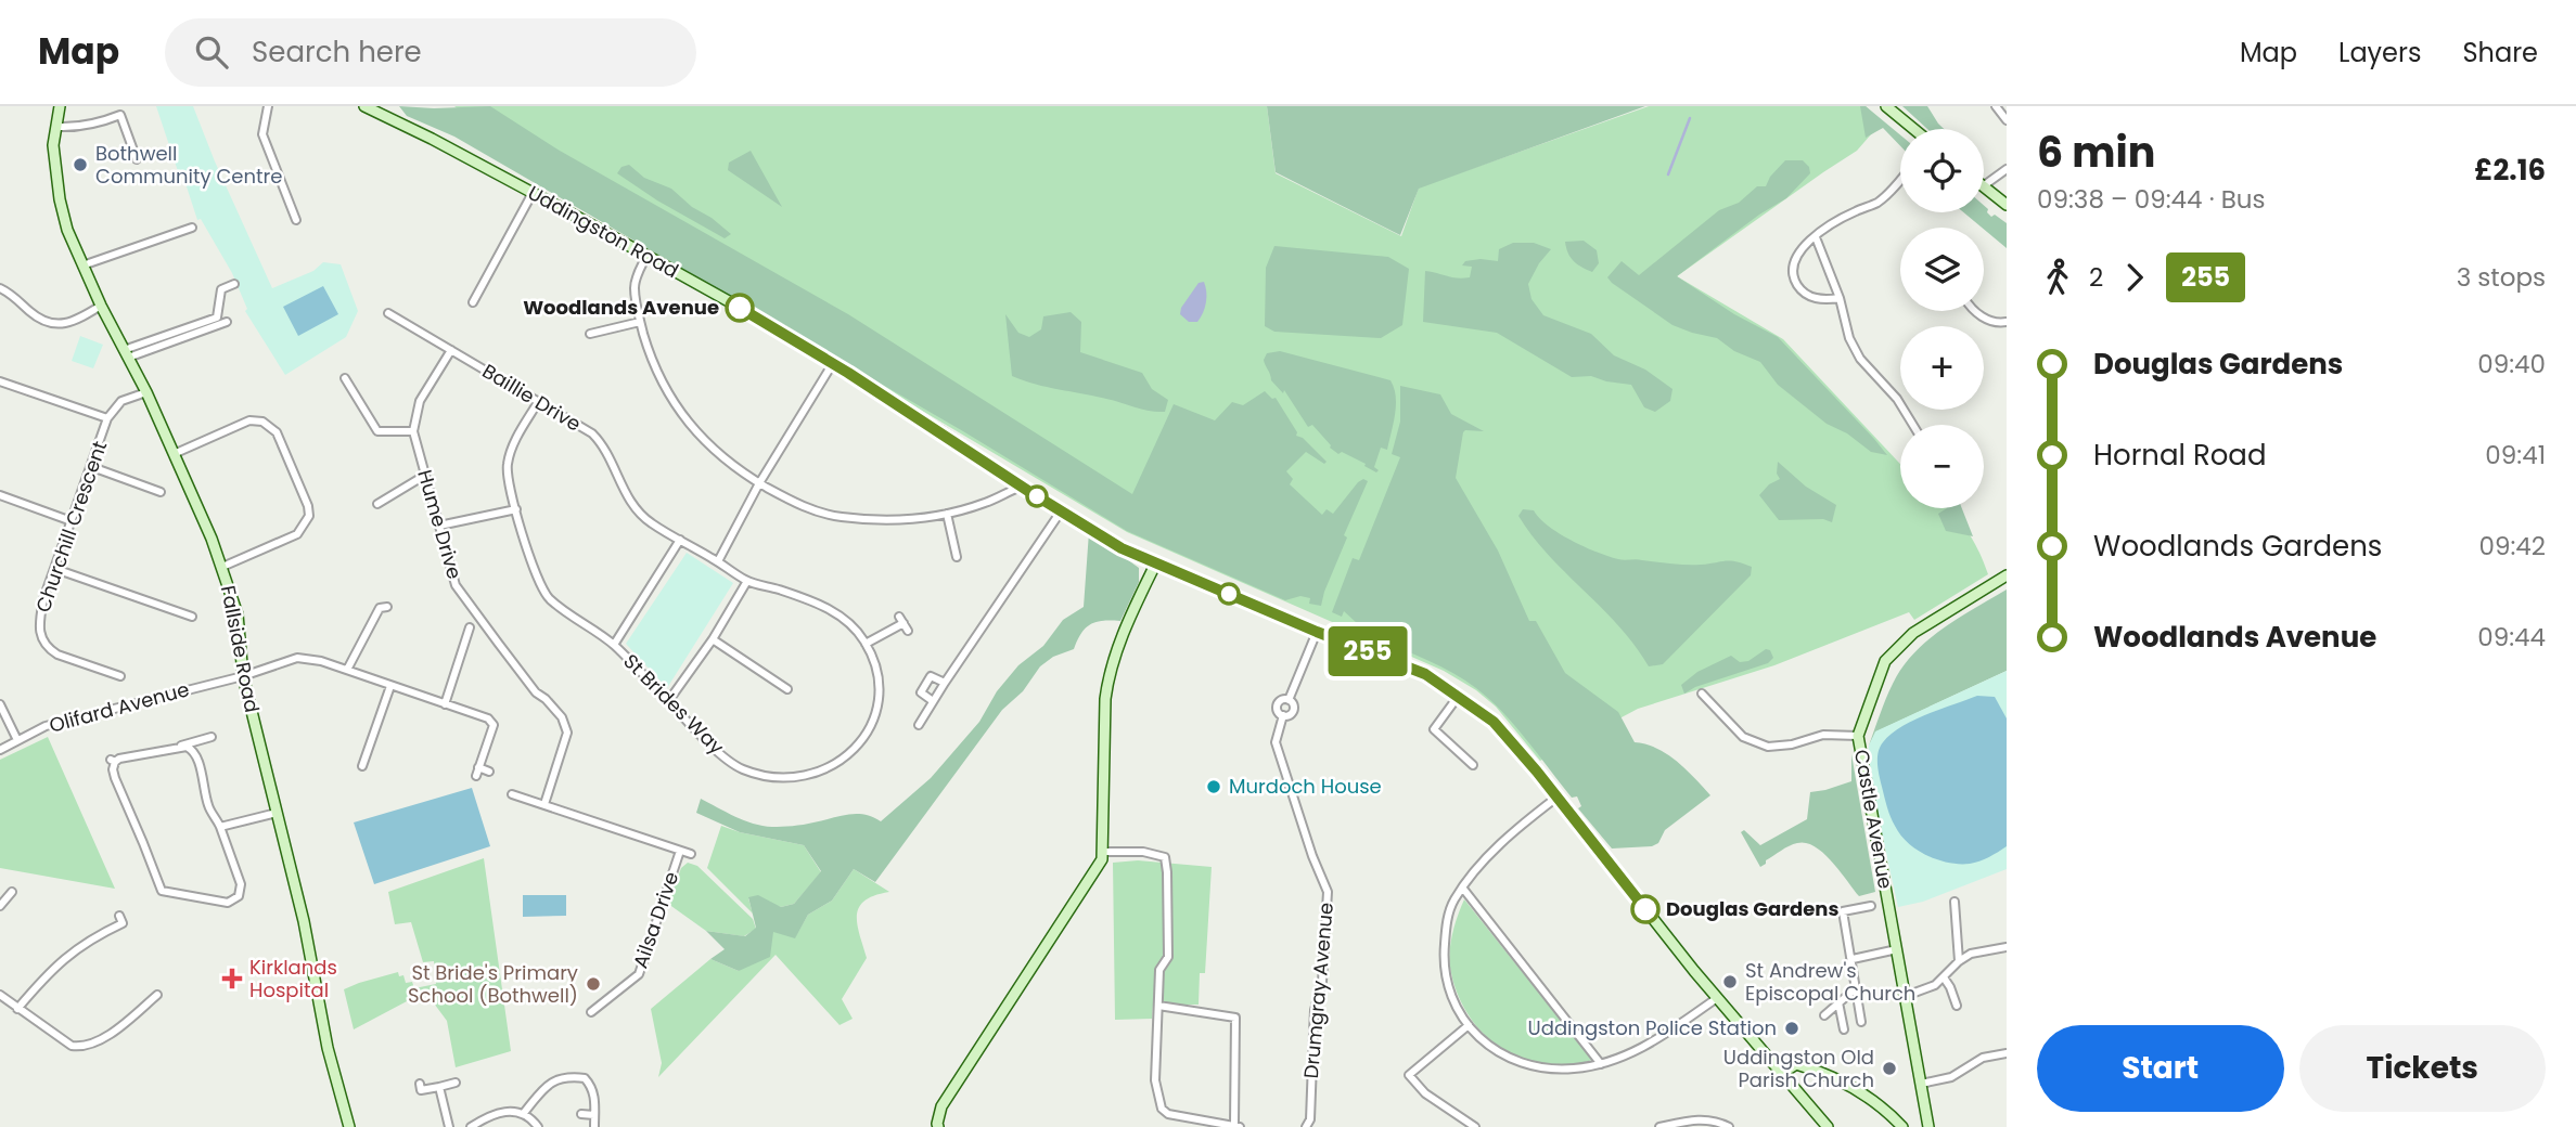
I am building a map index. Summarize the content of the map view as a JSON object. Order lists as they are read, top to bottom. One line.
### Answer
{"streets":{"street":["Uddingston Road","Baillie Drive","Hume Drive","Churchill Crescent","Fallside Road","St Brides Way","Olifard Avenue","Castle Avenue","Ailsa Drive","Drumgray Avenue"]},"crossings":[["Uddingston Road","Drumgray Avenue"],["Baillie Drive","Hume Drive"],["Baillie Drive","St Brides Way"],["Churchill Crescent","Fallside Road"],["Fallside Road","Olifard Avenue"]],"places":{"other":["Bothwell Community Centre","Woodlands Avenue","Murdoch House","Douglas Gardens","St Andrew's Episcopal Church","St Bride's Primary School (Bothwell)","Uddingston Police Station","Uddingston Old Parish Church"],"health":["Kirklands Hospital"]},"lines":["bus line 255"],"page":{"header":"Map","search":"Search here","nav":["Map","Layers","Share"],"on_map":"255","heading":["6 min","09:38 – 09:44 · Bus","£2.16"],"map_buttons":["+","−"],"legs":["2","255","3 stops"],"list":[{"name":"Douglas Gardens","value":"09:40"},{"name":"Hornal Road","value":"09:41"},{"name":"Woodlands Gardens","value":"09:42"},{"name":"Woodlands Avenue","value":"09:44"}],"buttons":["Start","Tickets"]}}
